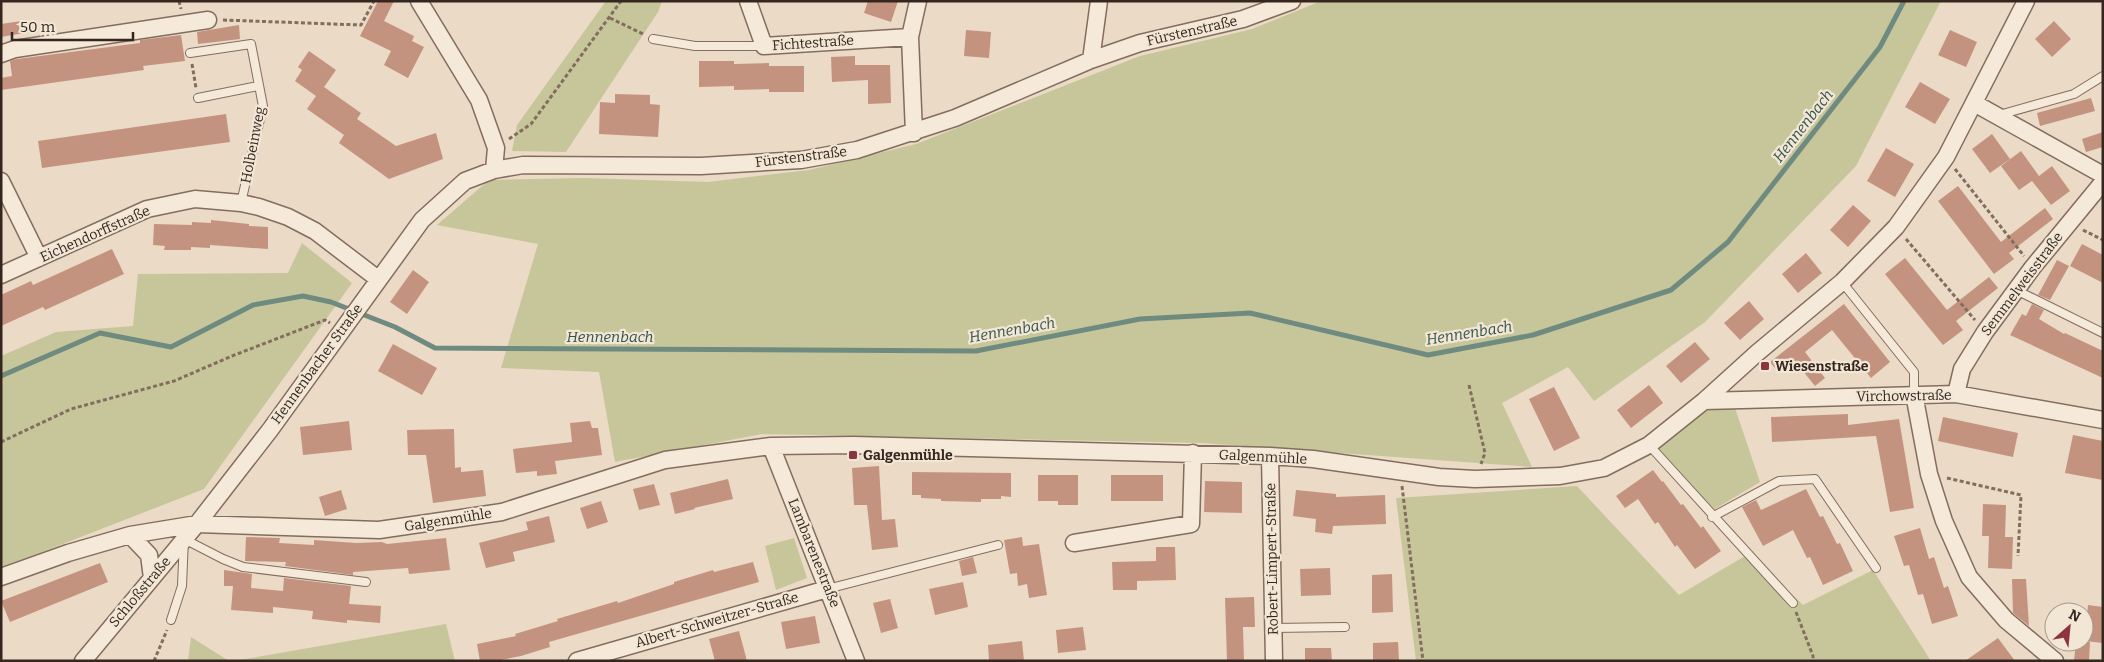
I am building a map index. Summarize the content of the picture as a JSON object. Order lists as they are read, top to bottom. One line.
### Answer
{"streets":{"street":["Fürstenstraße","Fichtestraße","Eichendorffstraße","Semmelweisstraße","Hennenbacher Straße","Virchowstraße","Galgenmühle","Lambarenestraße","Robert-Limpert-Straße","Schloßstraße","Albert-Schweitzer-Straße"],"lane":["Holbeinweg"]},"crossings":[["Fürstenstraße","Hennenbacher Straße"],["Holbeinweg","Eichendorffstraße"],["Eichendorffstraße","Hennenbacher Straße"],["Semmelweisstraße","Virchowstraße"],["Hennenbacher Straße","Galgenmühle"],["Hennenbacher Straße","Schloßstraße"],["Galgenmühle","Lambarenestraße"],["Galgenmühle","Robert-Limpert-Straße"],["Galgenmühle","Schloßstraße"],["Lambarenestraße","Albert-Schweitzer-Straße"]],"water":["Hennenbach"],"places":{"transit":["Wiesenstraße","Galgenmühle"]},"scale_bar":"50 m","north":"top right"}
